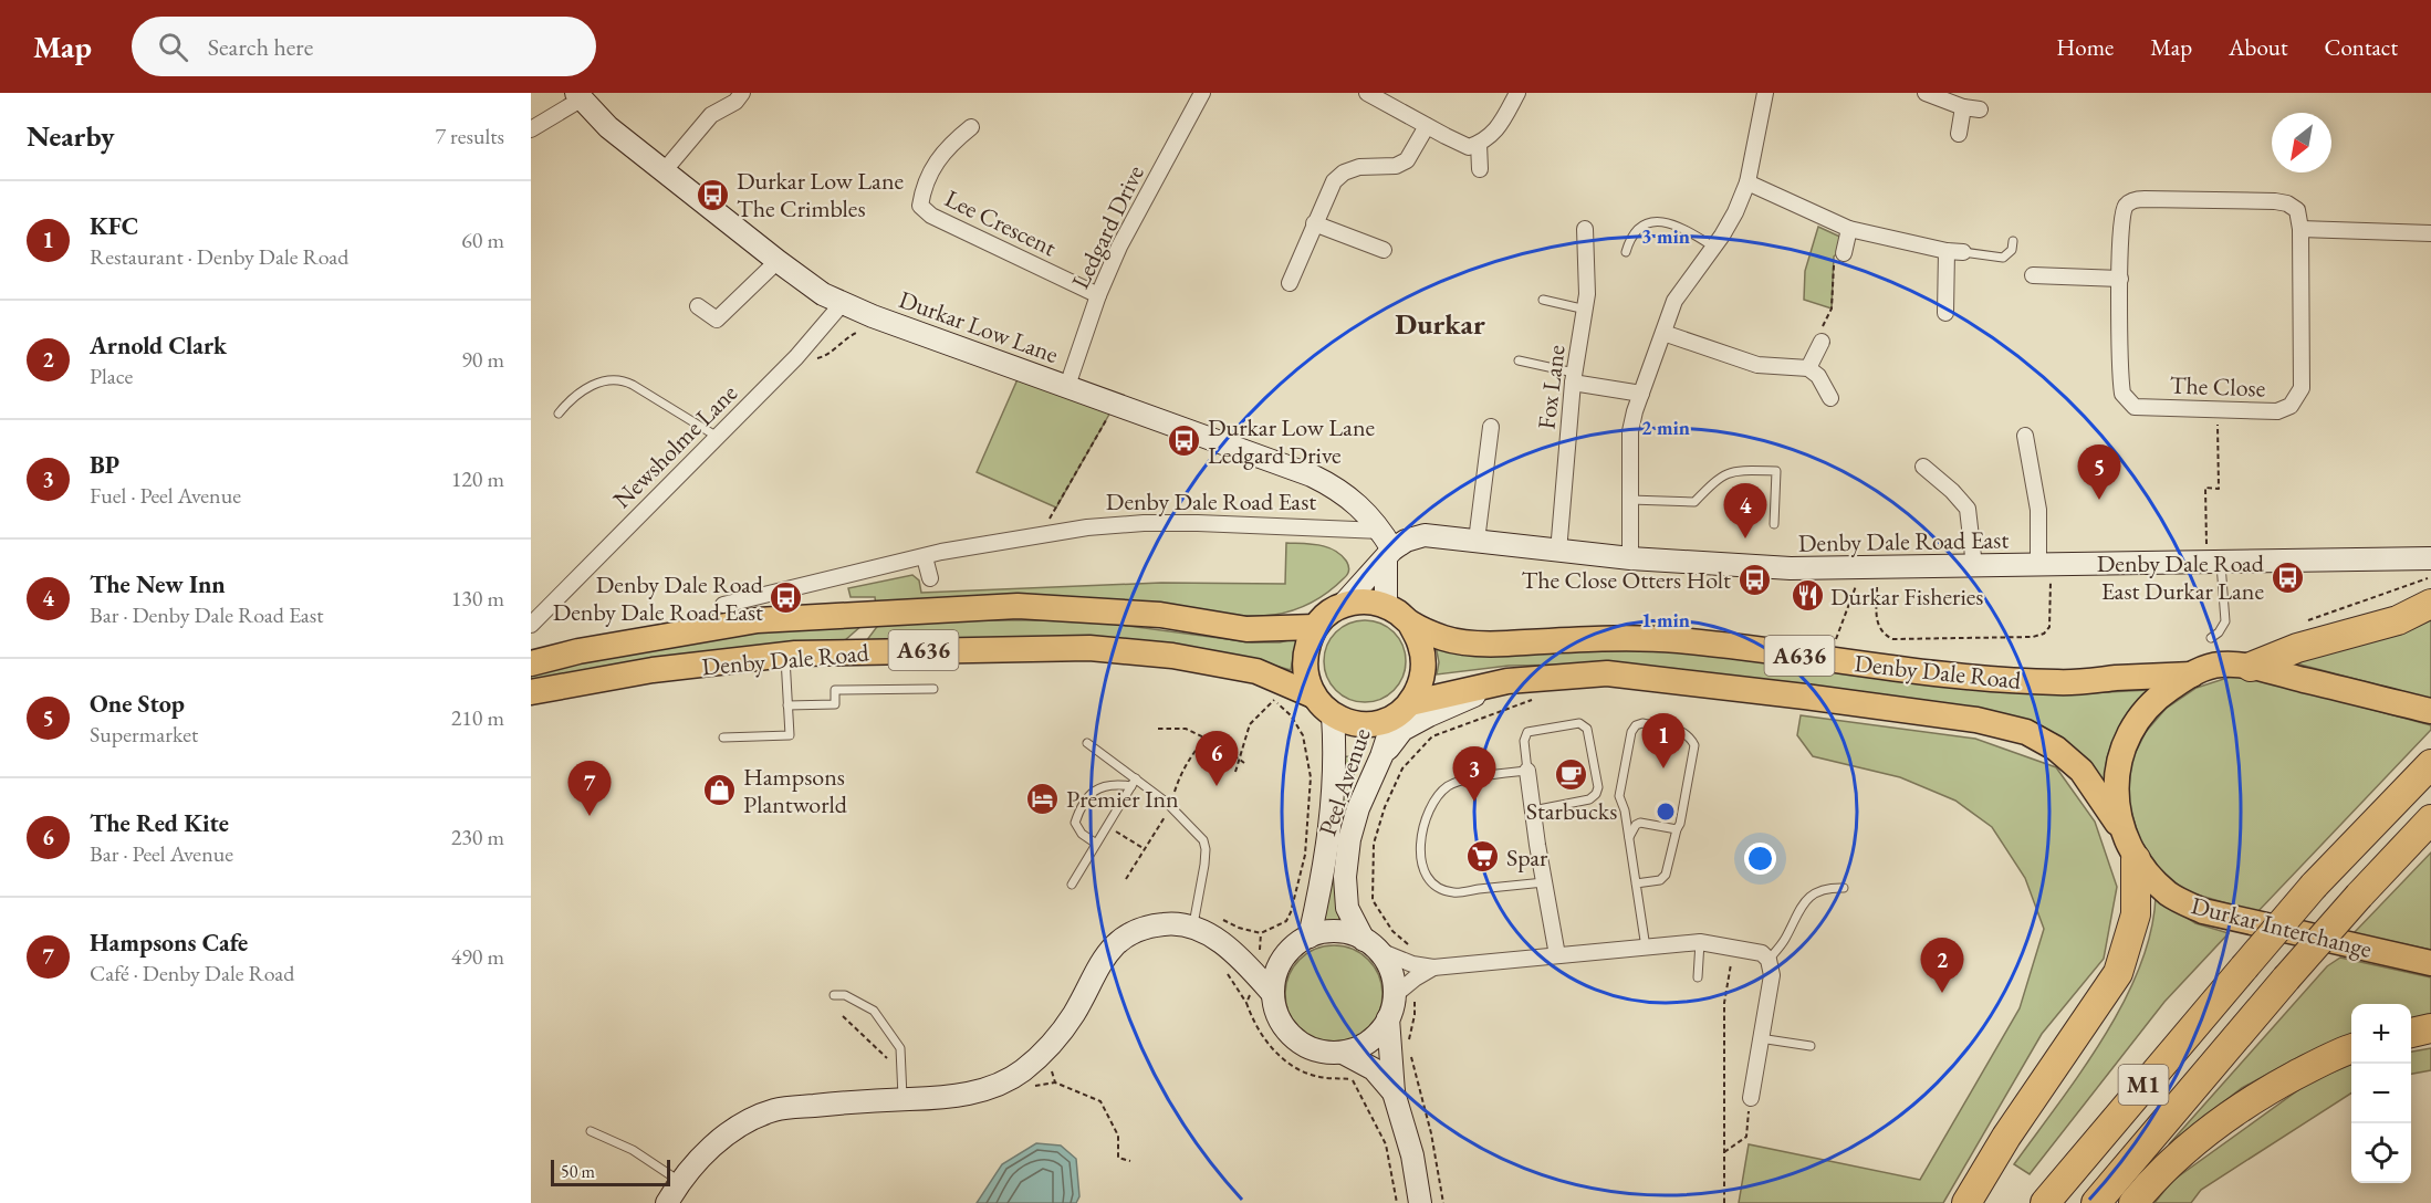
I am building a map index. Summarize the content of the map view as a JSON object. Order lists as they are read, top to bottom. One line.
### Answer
{"streets":{"highway":["M1"],"main road":["A636","Denby Dale Road","Durkar Interchange"],"street":["Lee Crescent","Ledgard Drive","Durkar Low Lane","The Close","Fox Lane","Newsholme Lane","Denby Dale Road East","Peel Avenue"]},"crossings":[["Lee Crescent","Ledgard Drive"],["Ledgard Drive","Durkar Low Lane"],["Durkar Low Lane","Newsholme Lane"],["Durkar Low Lane","Denby Dale Road East"],["Fox Lane","Denby Dale Road East"],["Denby Dale Road East","Denby Dale Road"],["Denby Dale Road East","Peel Avenue"],["Denby Dale Road","Peel Avenue"],["Denby Dale Road","Durkar Interchange"]],"districts":["Durkar"],"places":{"bus stop":["Durkar Low Lane The Crimbles","Durkar Low Lane Ledgard Drive","Denby Dale Road East Durkar Lane","The Close Otters Holt","Denby Dale Road Denby Dale Road East"],"restaurant":["Durkar Fisheries"],"cafe":["Starbucks"],"shop":["Hampsons Plantworld"],"hotel":["Premier Inn"],"supermarket":["Spar"]},"scale_bar":"50 m","north":"bottom left","page":{"header":"Map","search":"Search here","nav":["Home","Map","About","Contact"],"heading":["Nearby","7 results"],"list":[{"mark":"1","name":"KFC","note":"Restaurant · Denby Dale Road","value":"60 m"},{"mark":"2","name":"Arnold Clark","note":"Place","value":"90 m"},{"mark":"3","name":"BP","note":"Fuel · Peel Avenue","value":"120 m"},{"mark":"4","name":"The New Inn","note":"Bar · Denby Dale Road East","value":"130 m"},{"mark":"5","name":"One Stop","note":"Supermarket","value":"210 m"},{"mark":"6","name":"The Red Kite","note":"Bar · Peel Avenue","value":"230 m"},{"mark":"7","name":"Hampsons Cafe","note":"Café · Denby Dale Road","value":"490 m"}],"pins":["5","4","1","6","3","7","2"],"map_buttons":["+","−"],"scale":"50 m"},"rings":["3 min","2 min","1 min"]}
